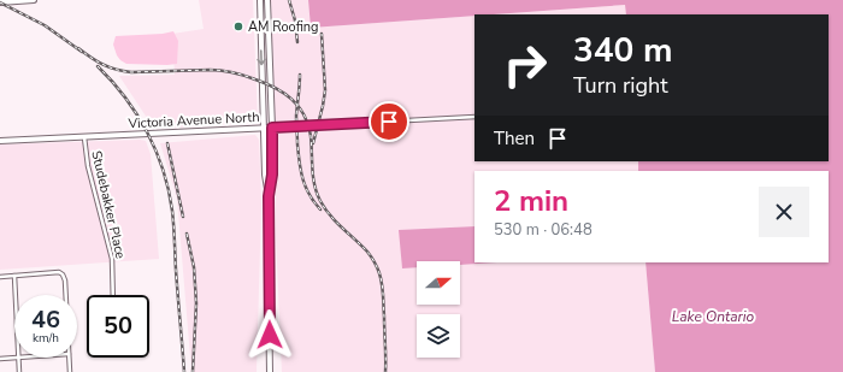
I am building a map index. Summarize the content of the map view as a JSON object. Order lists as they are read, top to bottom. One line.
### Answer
{"streets":{"main road":["Victoria Avenue North"],"street":["Studebakker Place"]},"crossings":[["Victoria Avenue North","Studebakker Place"]],"water":["Lake Ontario"],"places":["AM Roofing"],"north":"right","page":{"turn":["340 m","Turn right"],"then":"Then","heading":["2 min","530 m · 06:48"],"speed":"46 km/h","limit":"50"}}
